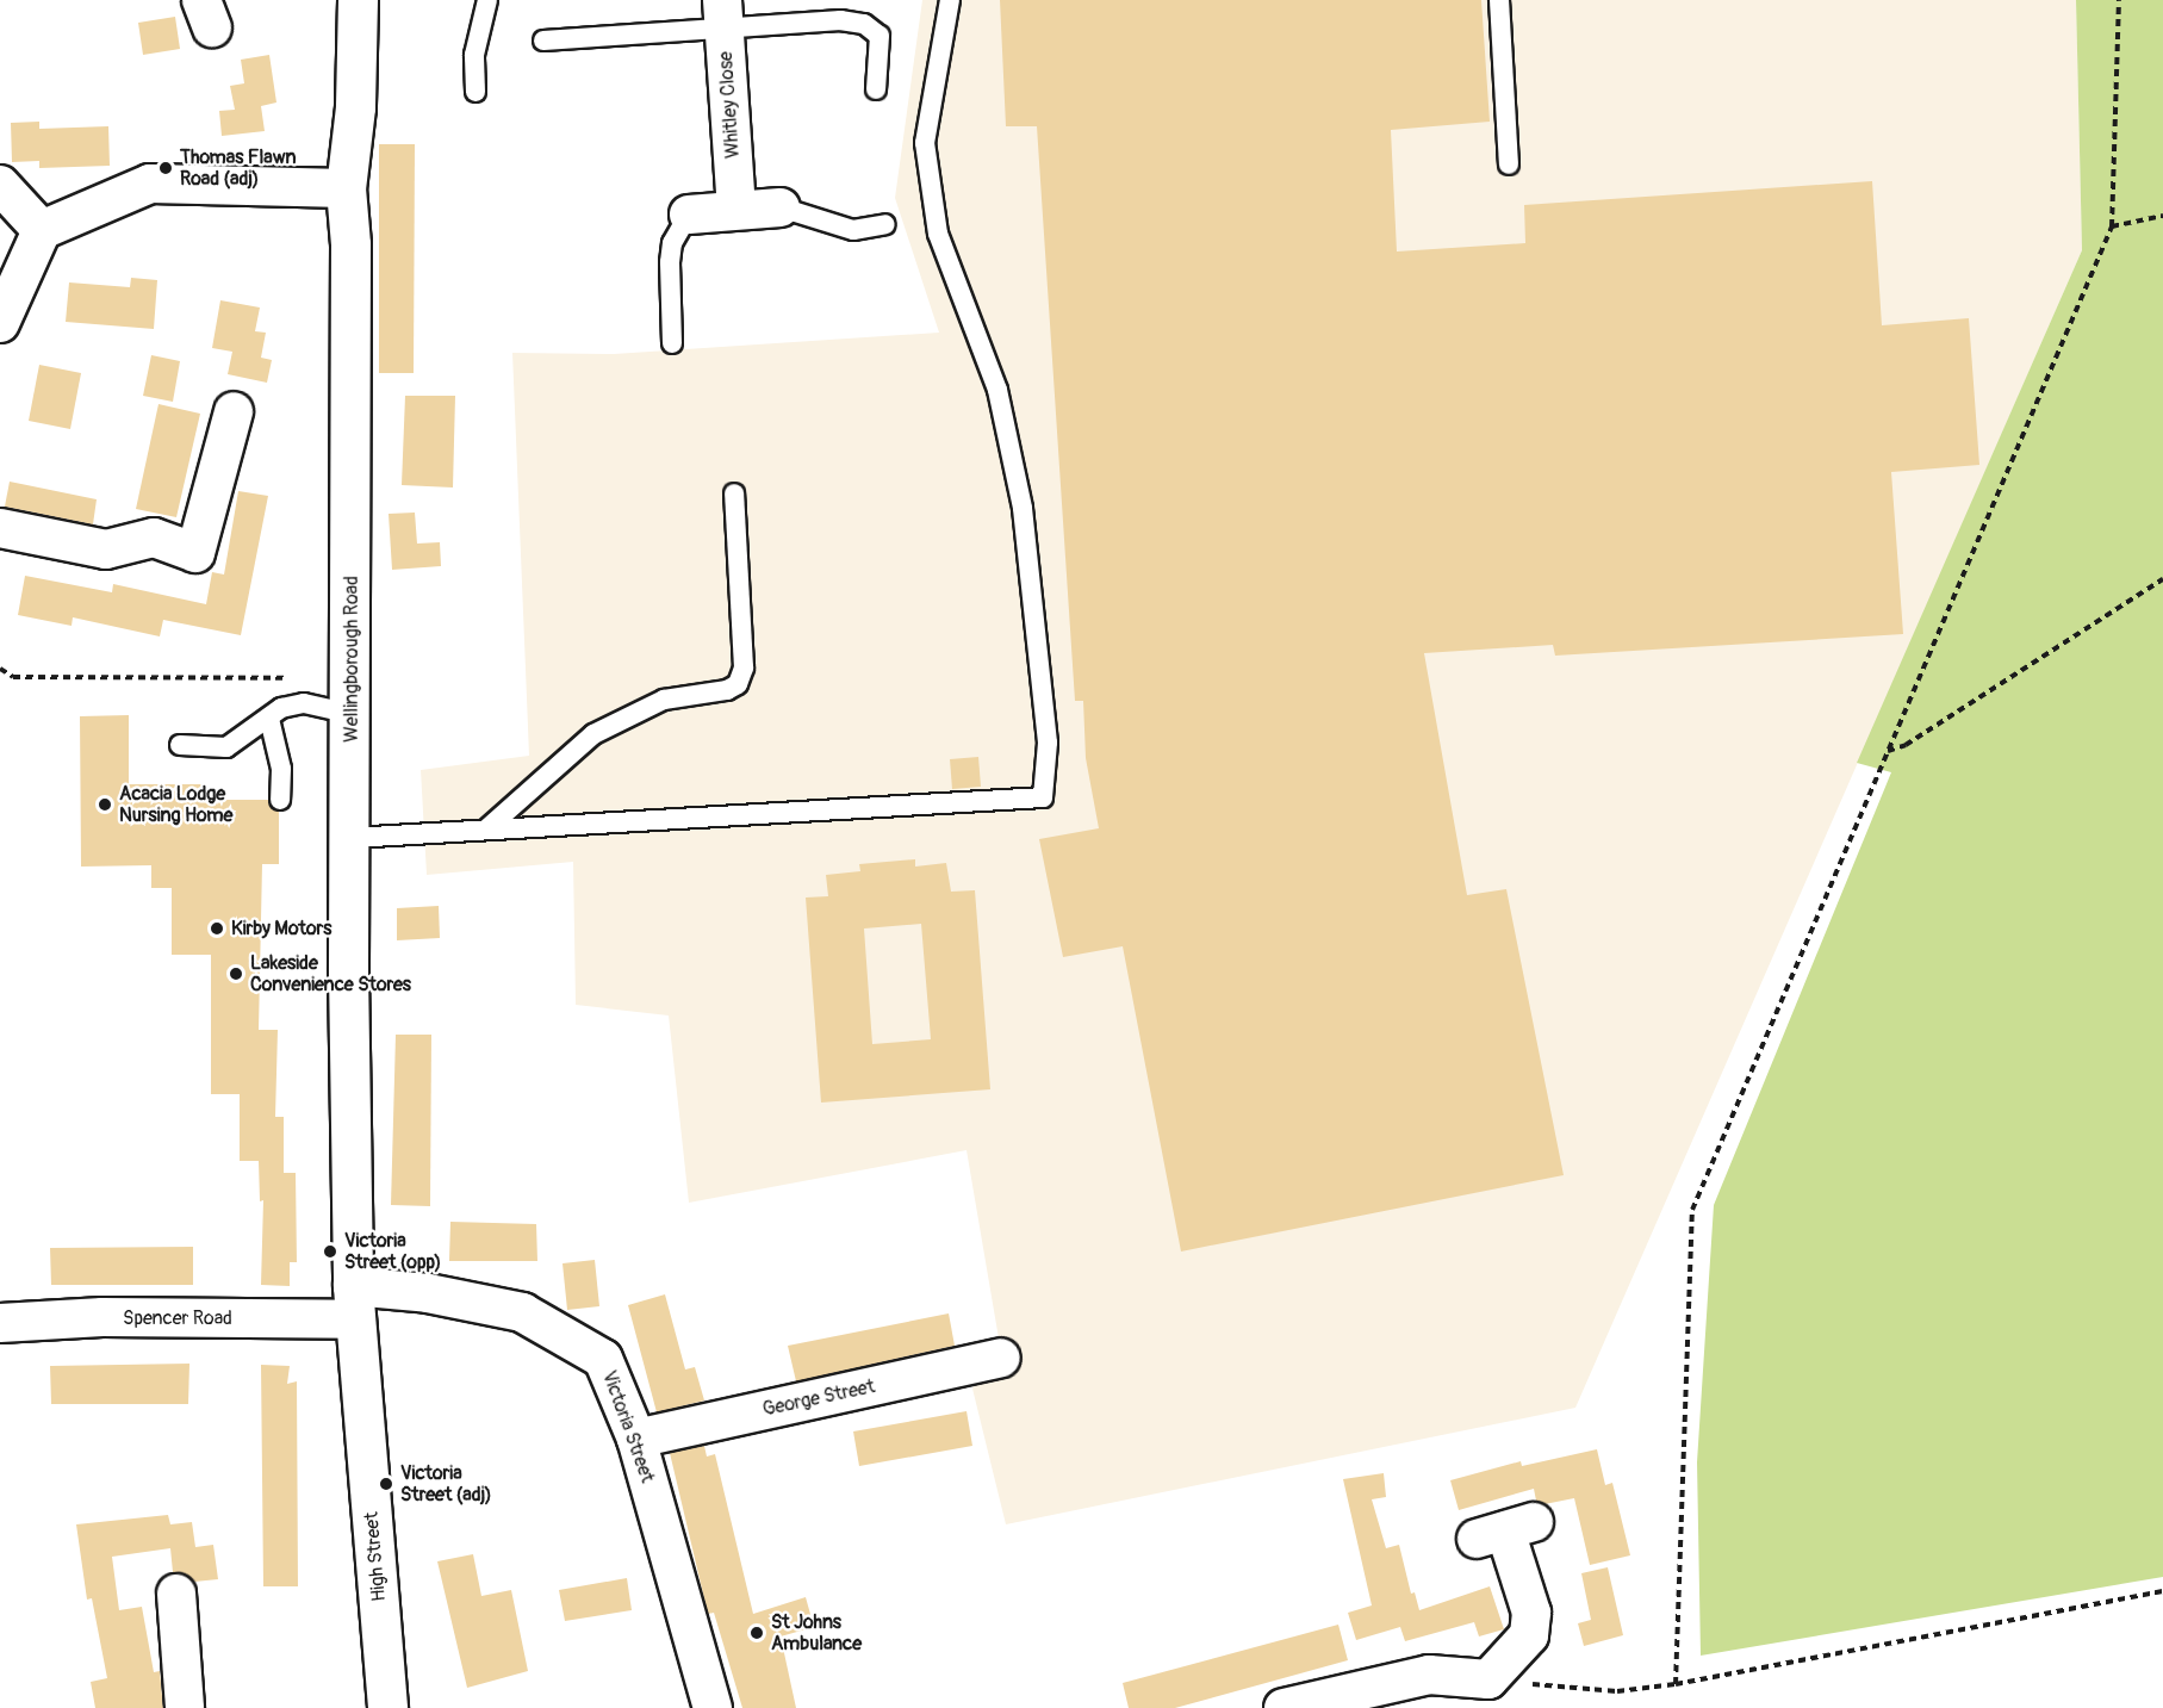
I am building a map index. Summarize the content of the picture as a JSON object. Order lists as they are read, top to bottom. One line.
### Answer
{"streets":{"main road":["Wellingborough Road","High Street"],"street":["Whitley Close","Spencer Road","George Street","Victoria Street"]},"crossings":[["Wellingborough Road","Spencer Road"],["Wellingborough Road","Victoria Street"],["Wellingborough Road","High Street"],["Spencer Road","Victoria Street"],["Spencer Road","High Street"],["George Street","Victoria Street"],["Victoria Street","High Street"]],"places":["Thomas Flawn Road (adj)","Acacia Lodge Nursing Home","Kirby Motors","Lakeside Convenience Stores","Victoria Street (opp)","Victoria Street (adj)","St Johns Ambulance"]}
